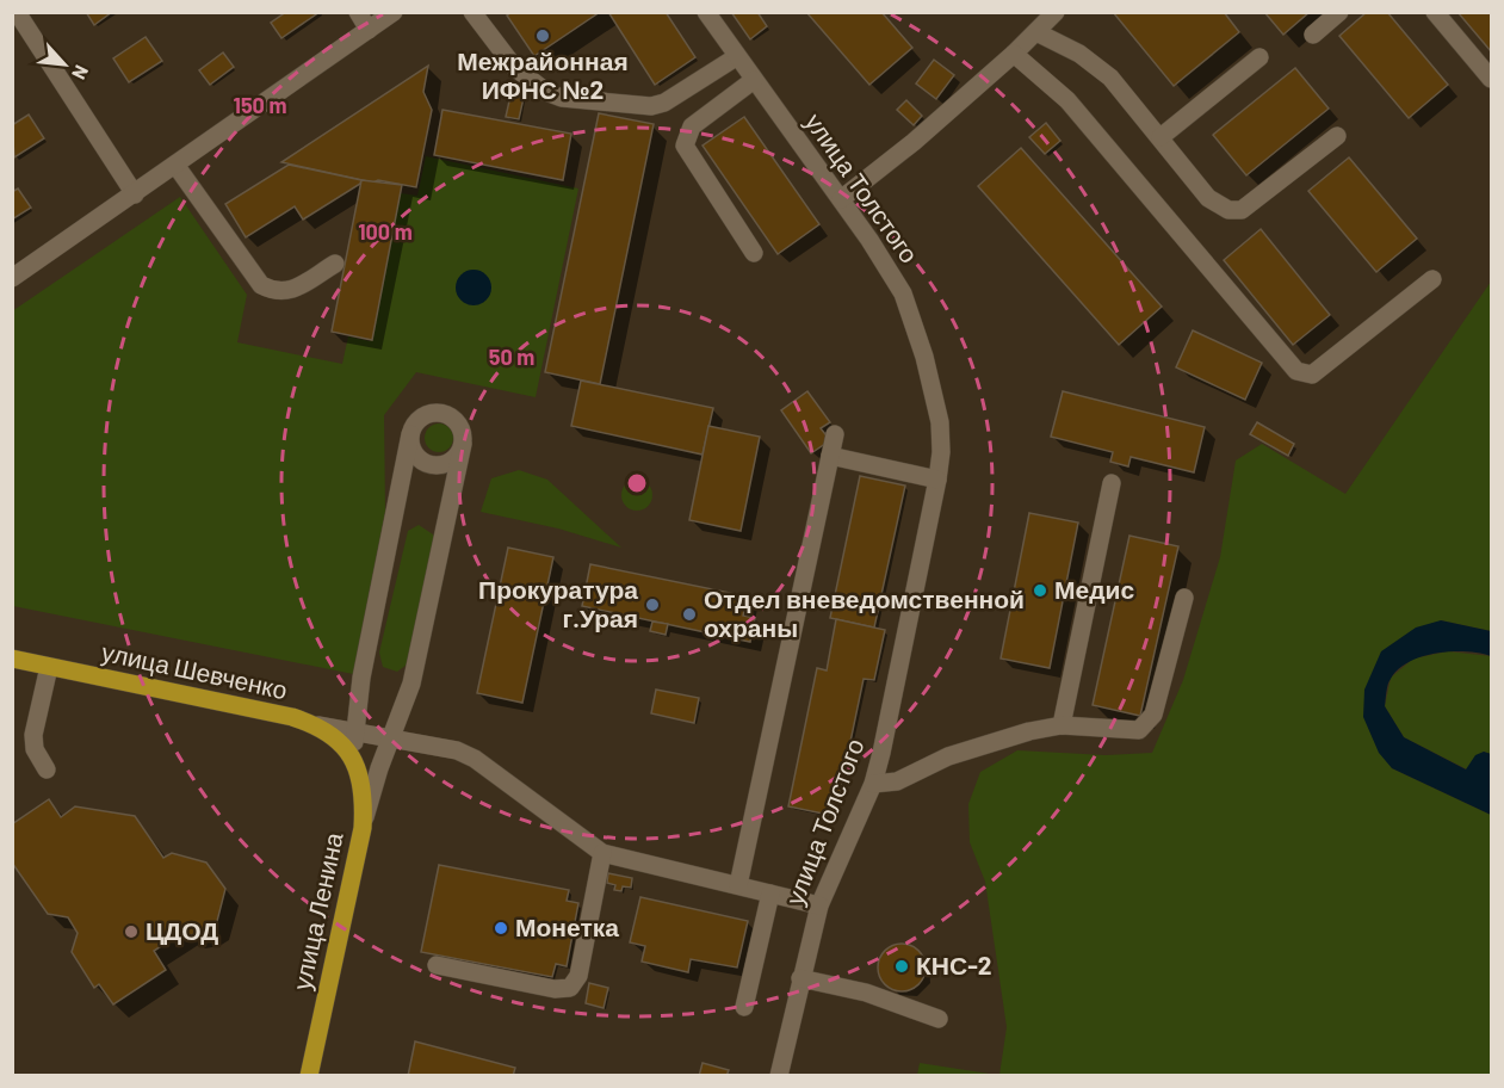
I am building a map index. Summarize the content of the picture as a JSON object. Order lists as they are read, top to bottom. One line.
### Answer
{"streets":{"main road":["улица Шевченко","улица Ленина"],"street":["улица Толстого"]},"crossings":[["улица Шевченко","улица Ленина"]],"places":["Межрайонная ИФНС №2","Медис","Прокуратура г.Урая","Отдел вневедомственной охраны","Монетка","ЦДОД","КНС-2"],"north":"bottom right","rings":["150 m","100 m","50 m"]}
